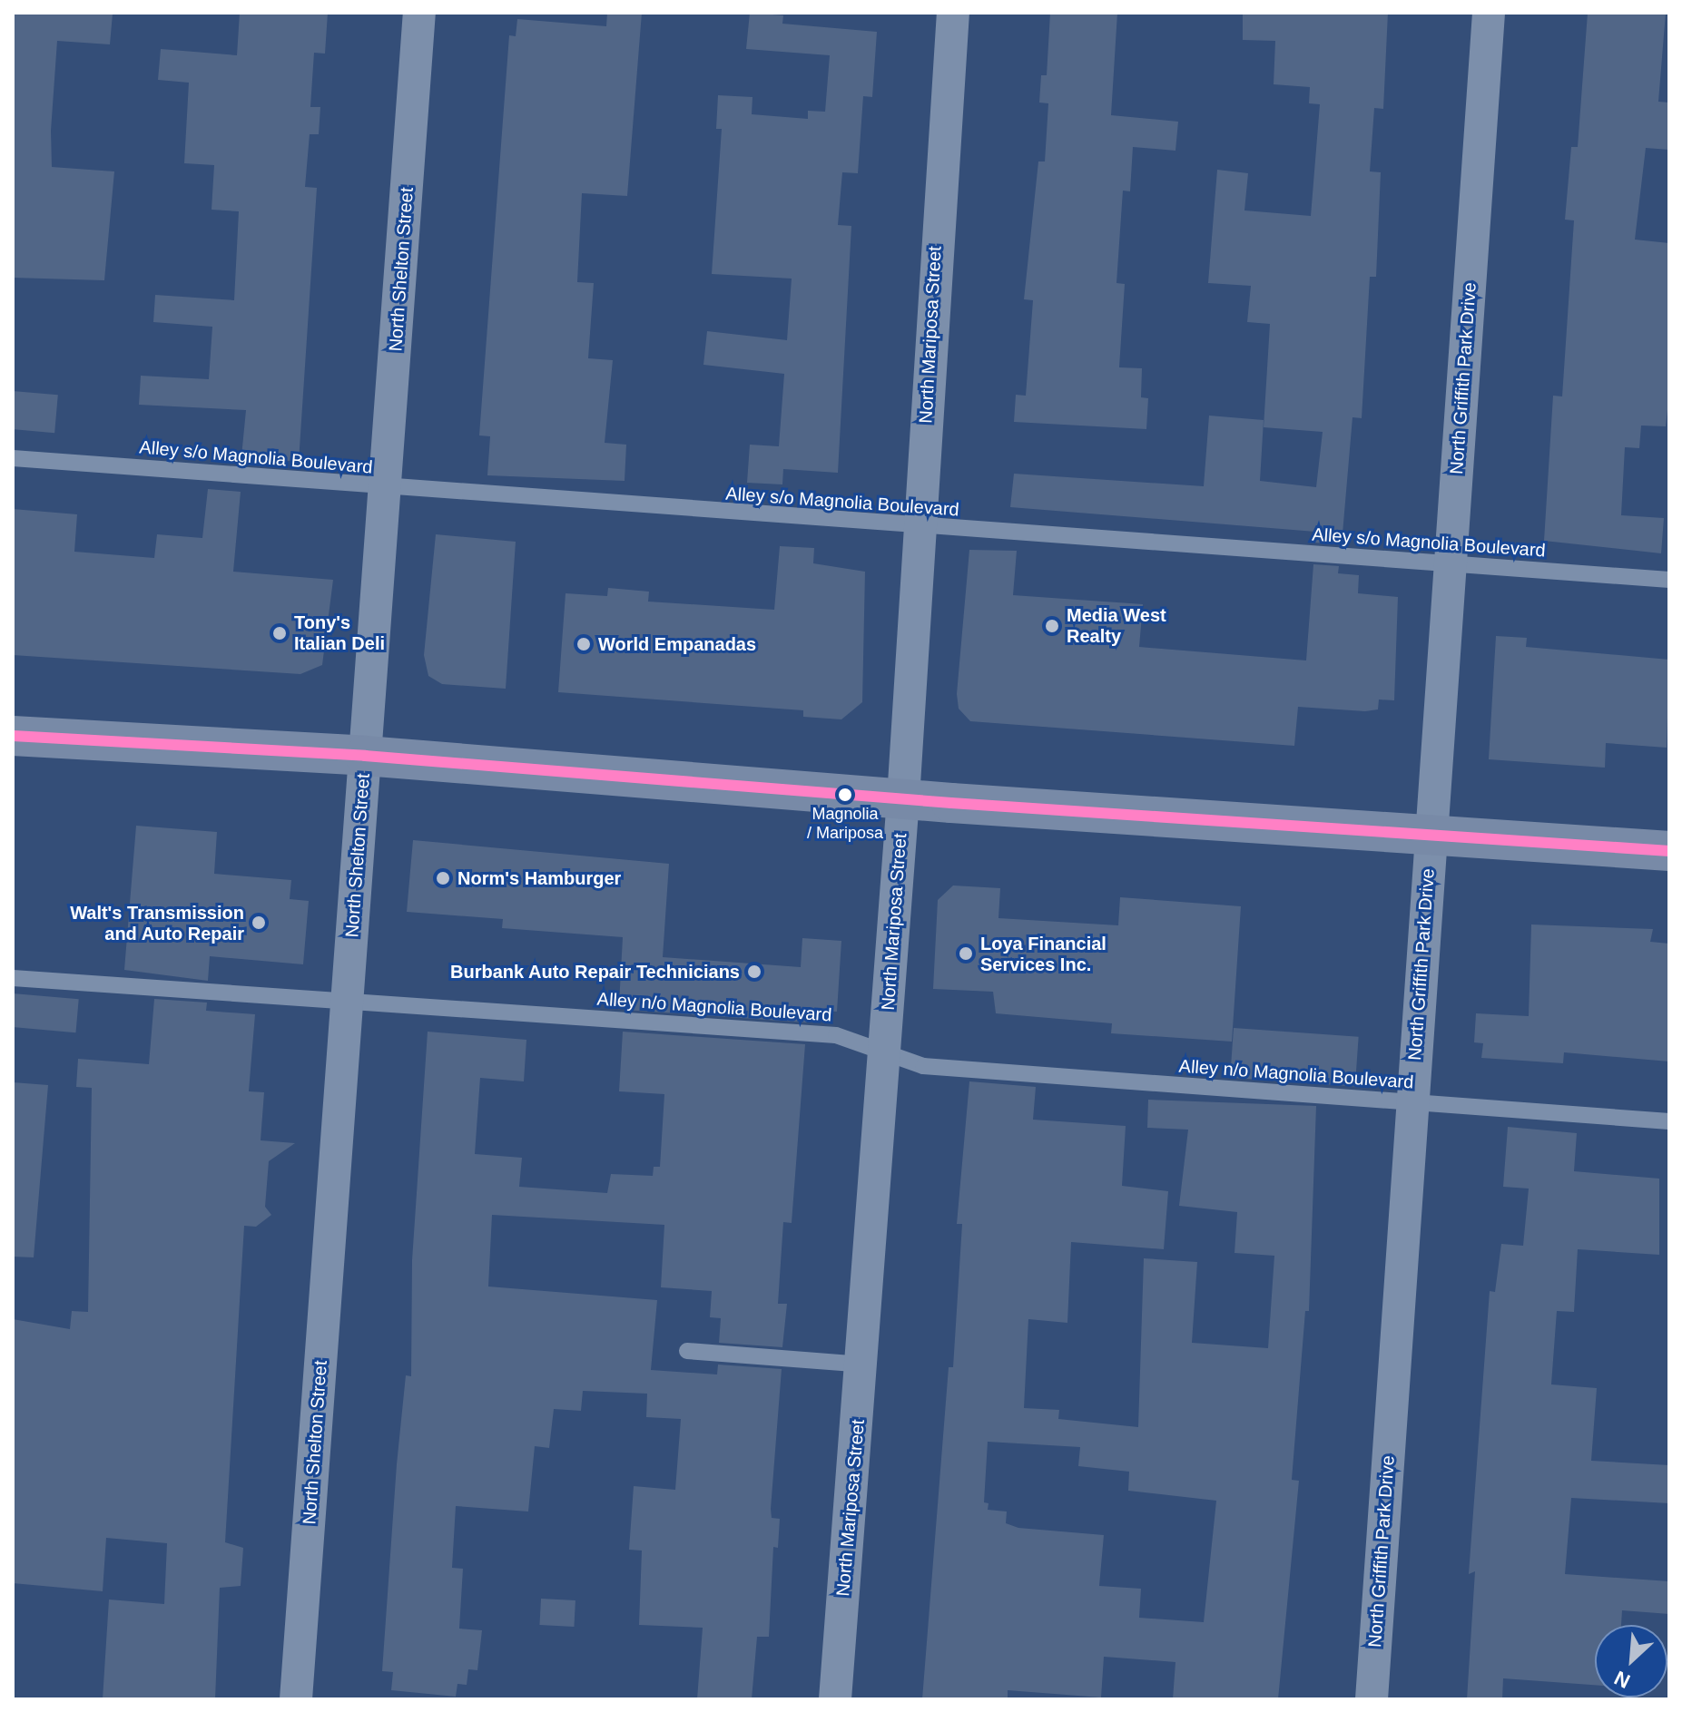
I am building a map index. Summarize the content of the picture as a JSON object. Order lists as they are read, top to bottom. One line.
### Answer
{"streets":{"street":["North Shelton Street","North Mariposa Street","North Griffith Park Drive"],"lane":["Alley s/o Magnolia Boulevard","Alley n/o Magnolia Boulevard"]},"crossings":[["North Shelton Street","Alley s/o Magnolia Boulevard"],["North Shelton Street","Alley n/o Magnolia Boulevard"],["North Mariposa Street","Alley s/o Magnolia Boulevard"],["North Mariposa Street","Alley n/o Magnolia Boulevard"],["North Griffith Park Drive","Alley s/o Magnolia Boulevard"],["North Griffith Park Drive","Alley n/o Magnolia Boulevard"]],"places":["Media West Realty","Tony's Italian Deli","World Empanadas","Magnolia / Mariposa","Norm's Hamburger","Walt's Transmission and Auto Repair","Loya Financial Services Inc.","Burbank Auto Repair Technicians"],"north":"bottom left"}
